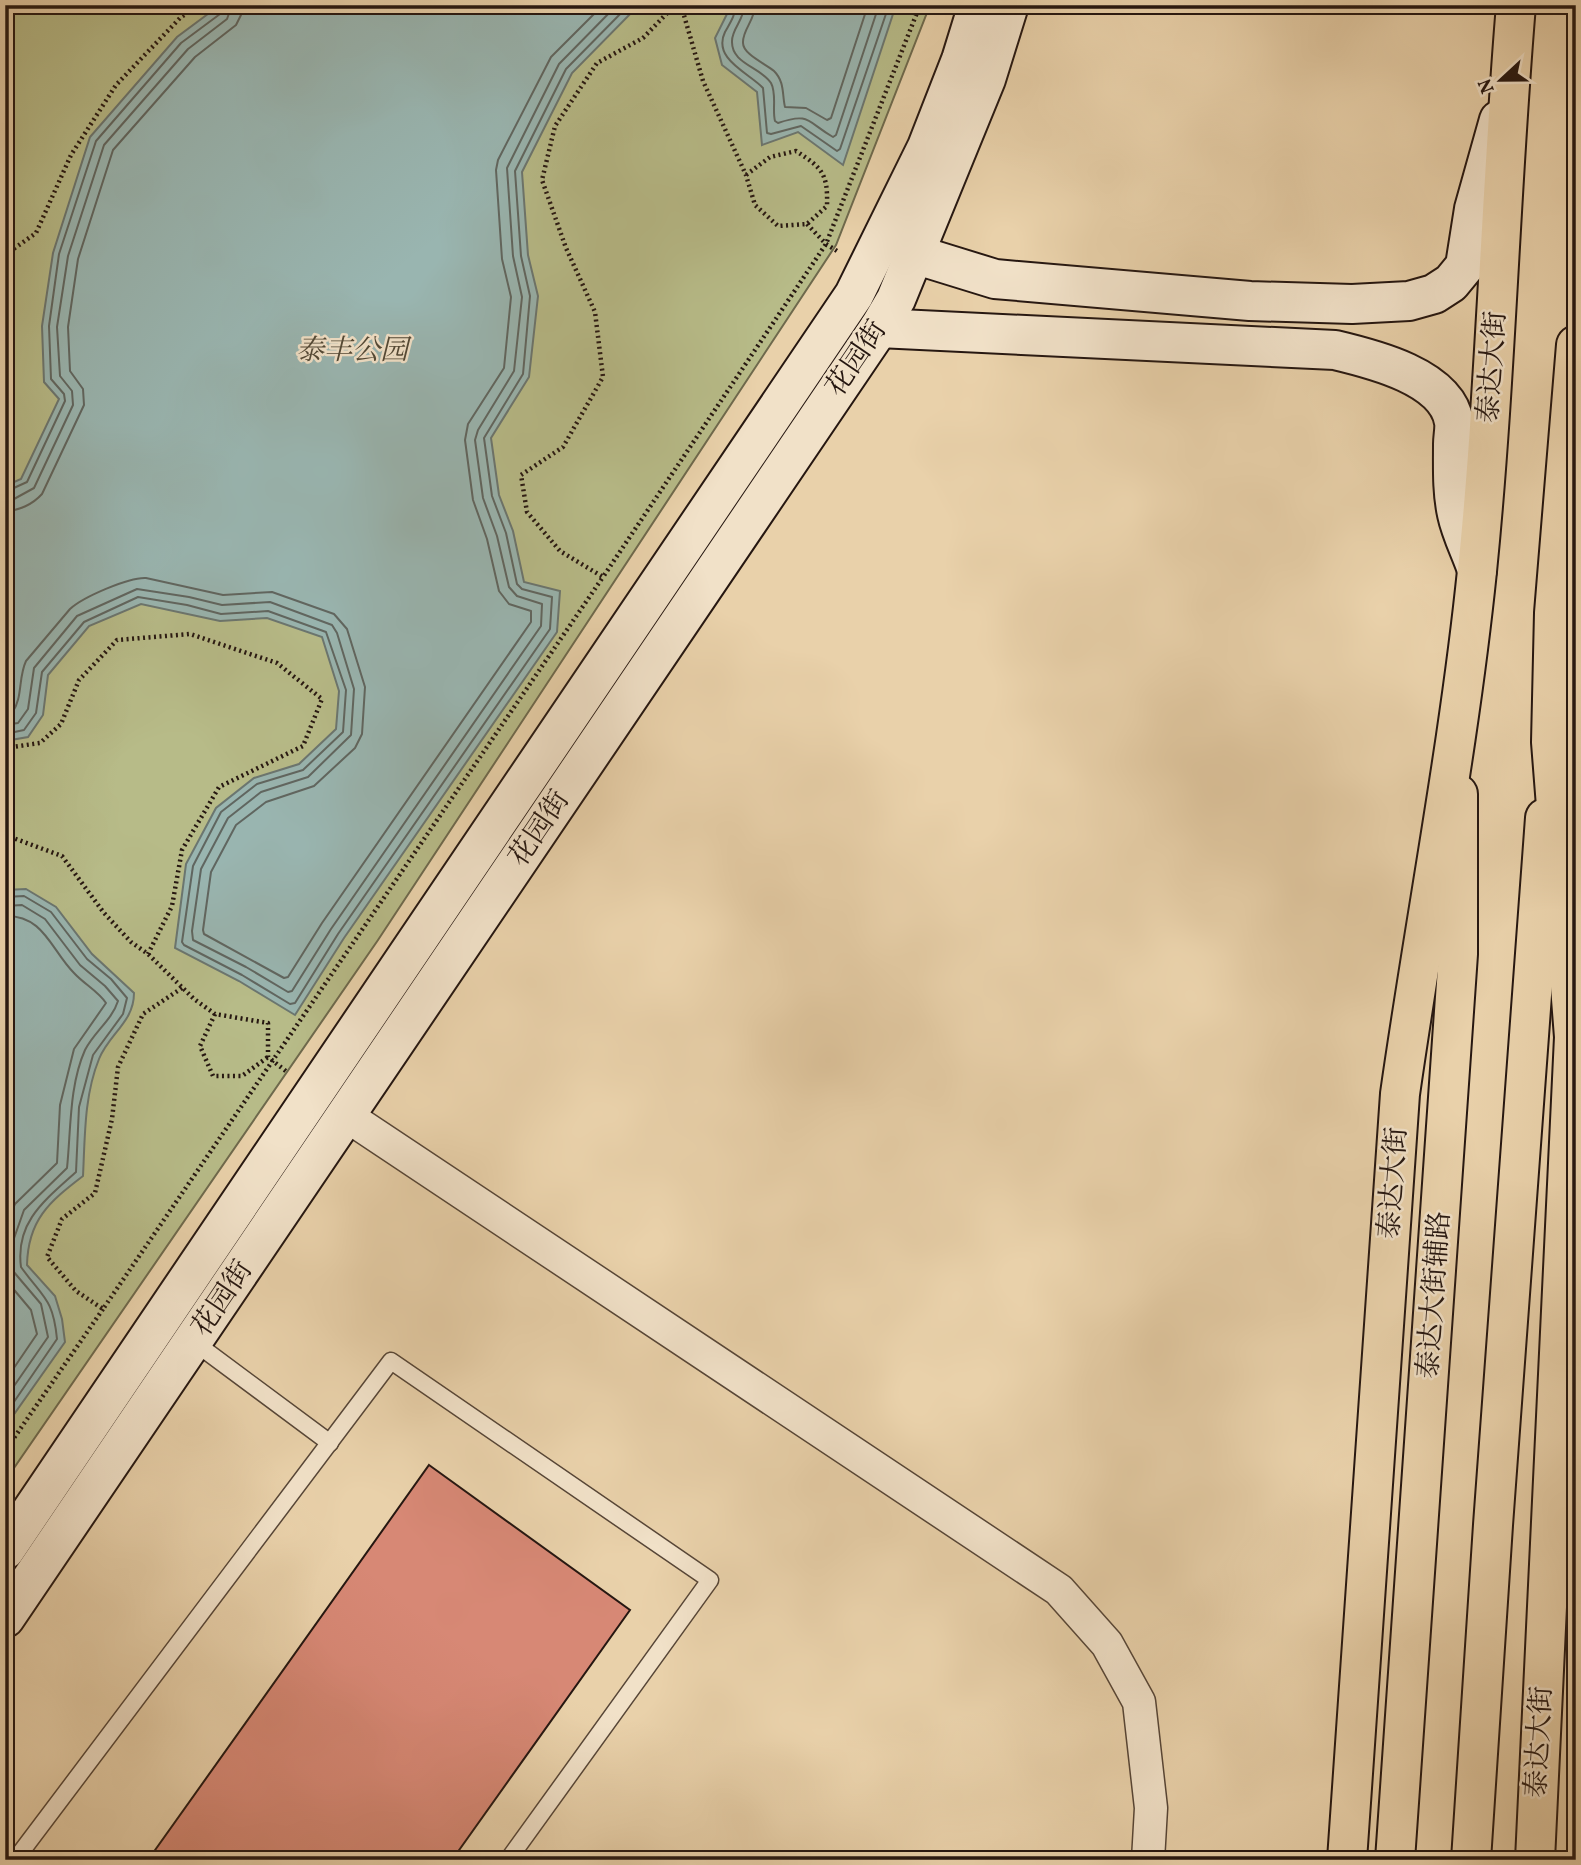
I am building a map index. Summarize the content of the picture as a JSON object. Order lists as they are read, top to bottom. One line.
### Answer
{"streets":{"main road":["泰达大街","泰达大街辅路"],"street":["花园街"]},"crossings":[["泰达大街","泰达大街辅路"]],"parks":["泰丰公园"],"north":"left"}
